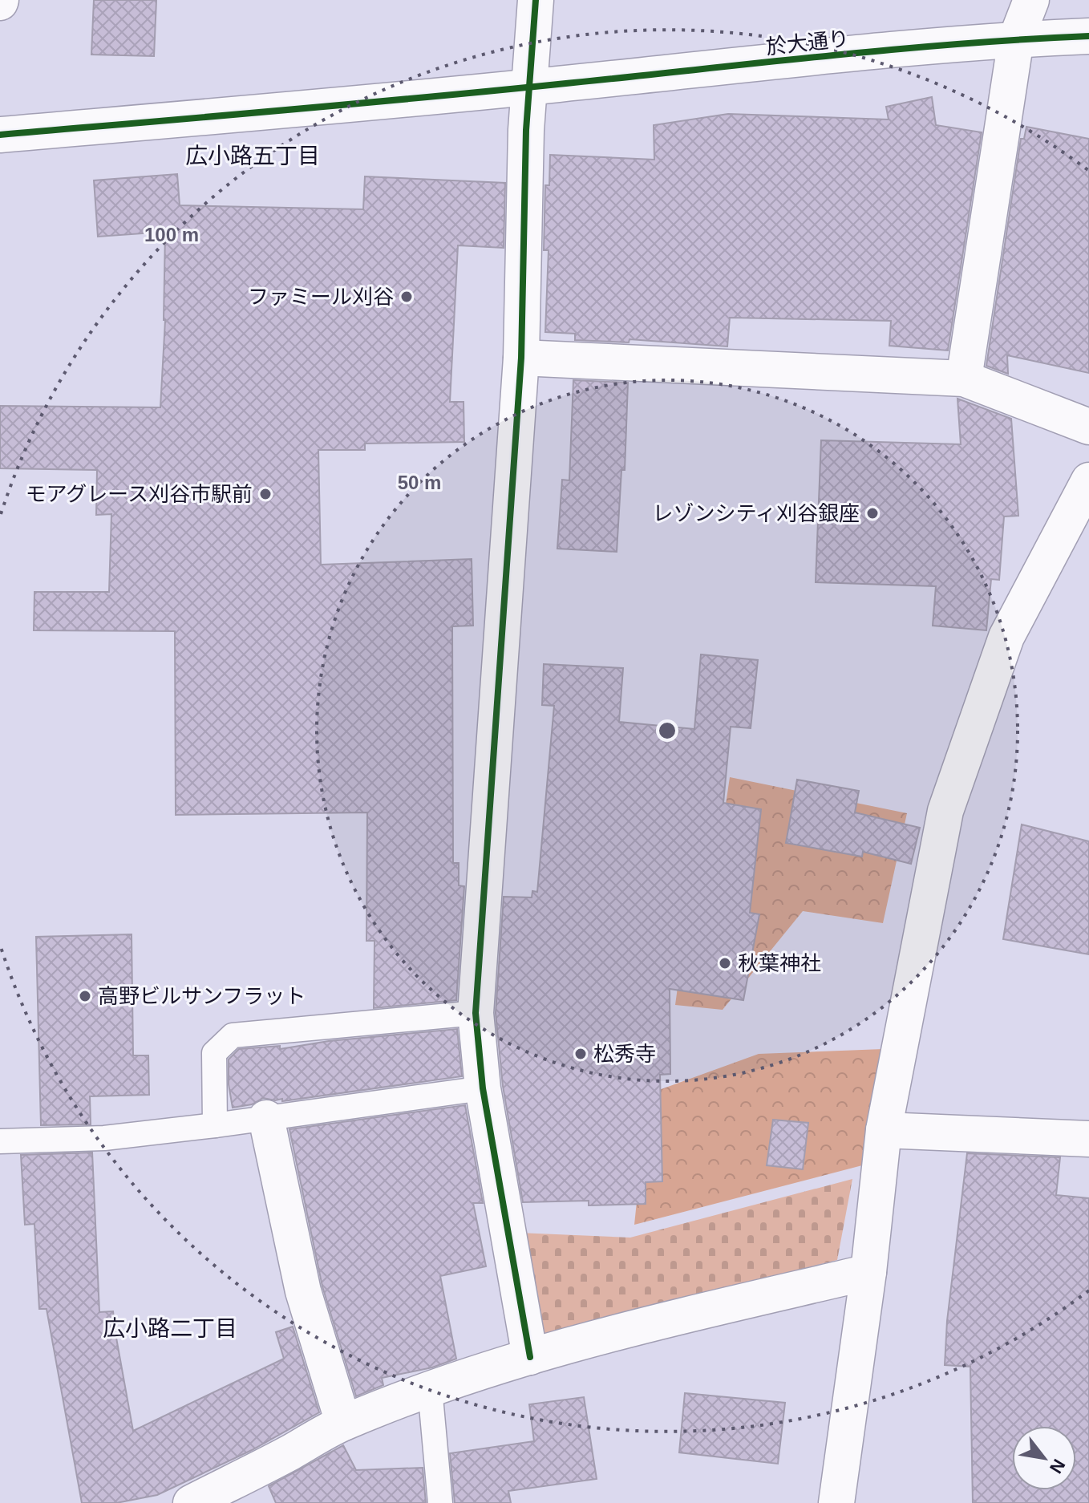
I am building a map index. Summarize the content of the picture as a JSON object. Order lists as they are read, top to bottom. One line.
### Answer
{"streets":{"street":["於大通り"]},"districts":["広小路五丁目","広小路二丁目"],"places":["ファミール刈谷","モアグレース刈谷市駅前","レゾンシティ刈谷銀座","秋葉神社","高野ビルサンフラット","松秀寺"],"north":"bottom right","rings":["100 m","50 m"]}
